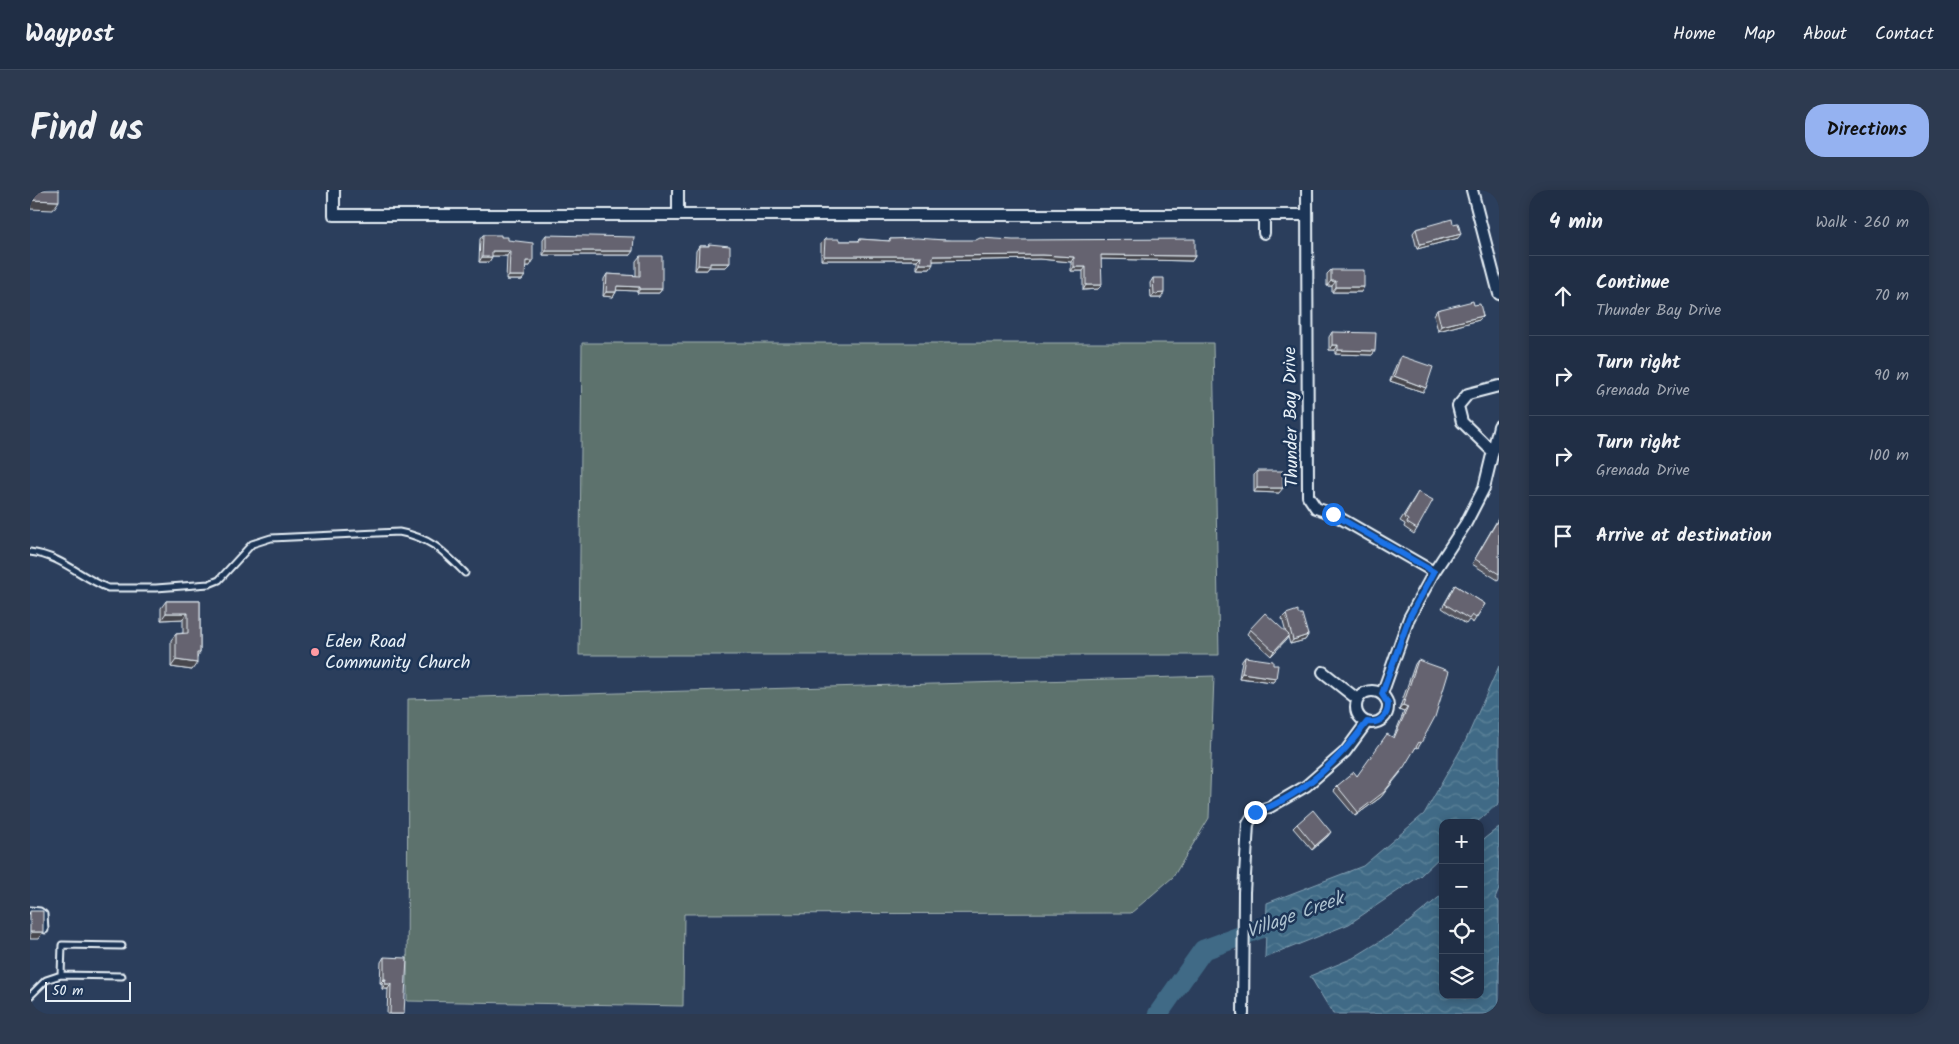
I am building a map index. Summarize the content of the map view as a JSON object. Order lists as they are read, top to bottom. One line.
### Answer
{"streets":{"street":["Thunder Bay Drive"]},"water":["Village Creek"],"places":["Eden Road Community Church"],"scale_bar":"50 m","page":{"header":"Waypost","nav":["Home","Map","About","Contact"],"title":"Find us","buttons":"Directions","heading":["4 min","Walk · 260 m"],"list":[["Continue","Thunder Bay Drive","70 m"],["Turn right","Grenada Drive","90 m"],["Turn right","Grenada Drive","100 m"],"Arrive at destination"],"map_buttons":["+","−"],"scale":"50 m"}}
